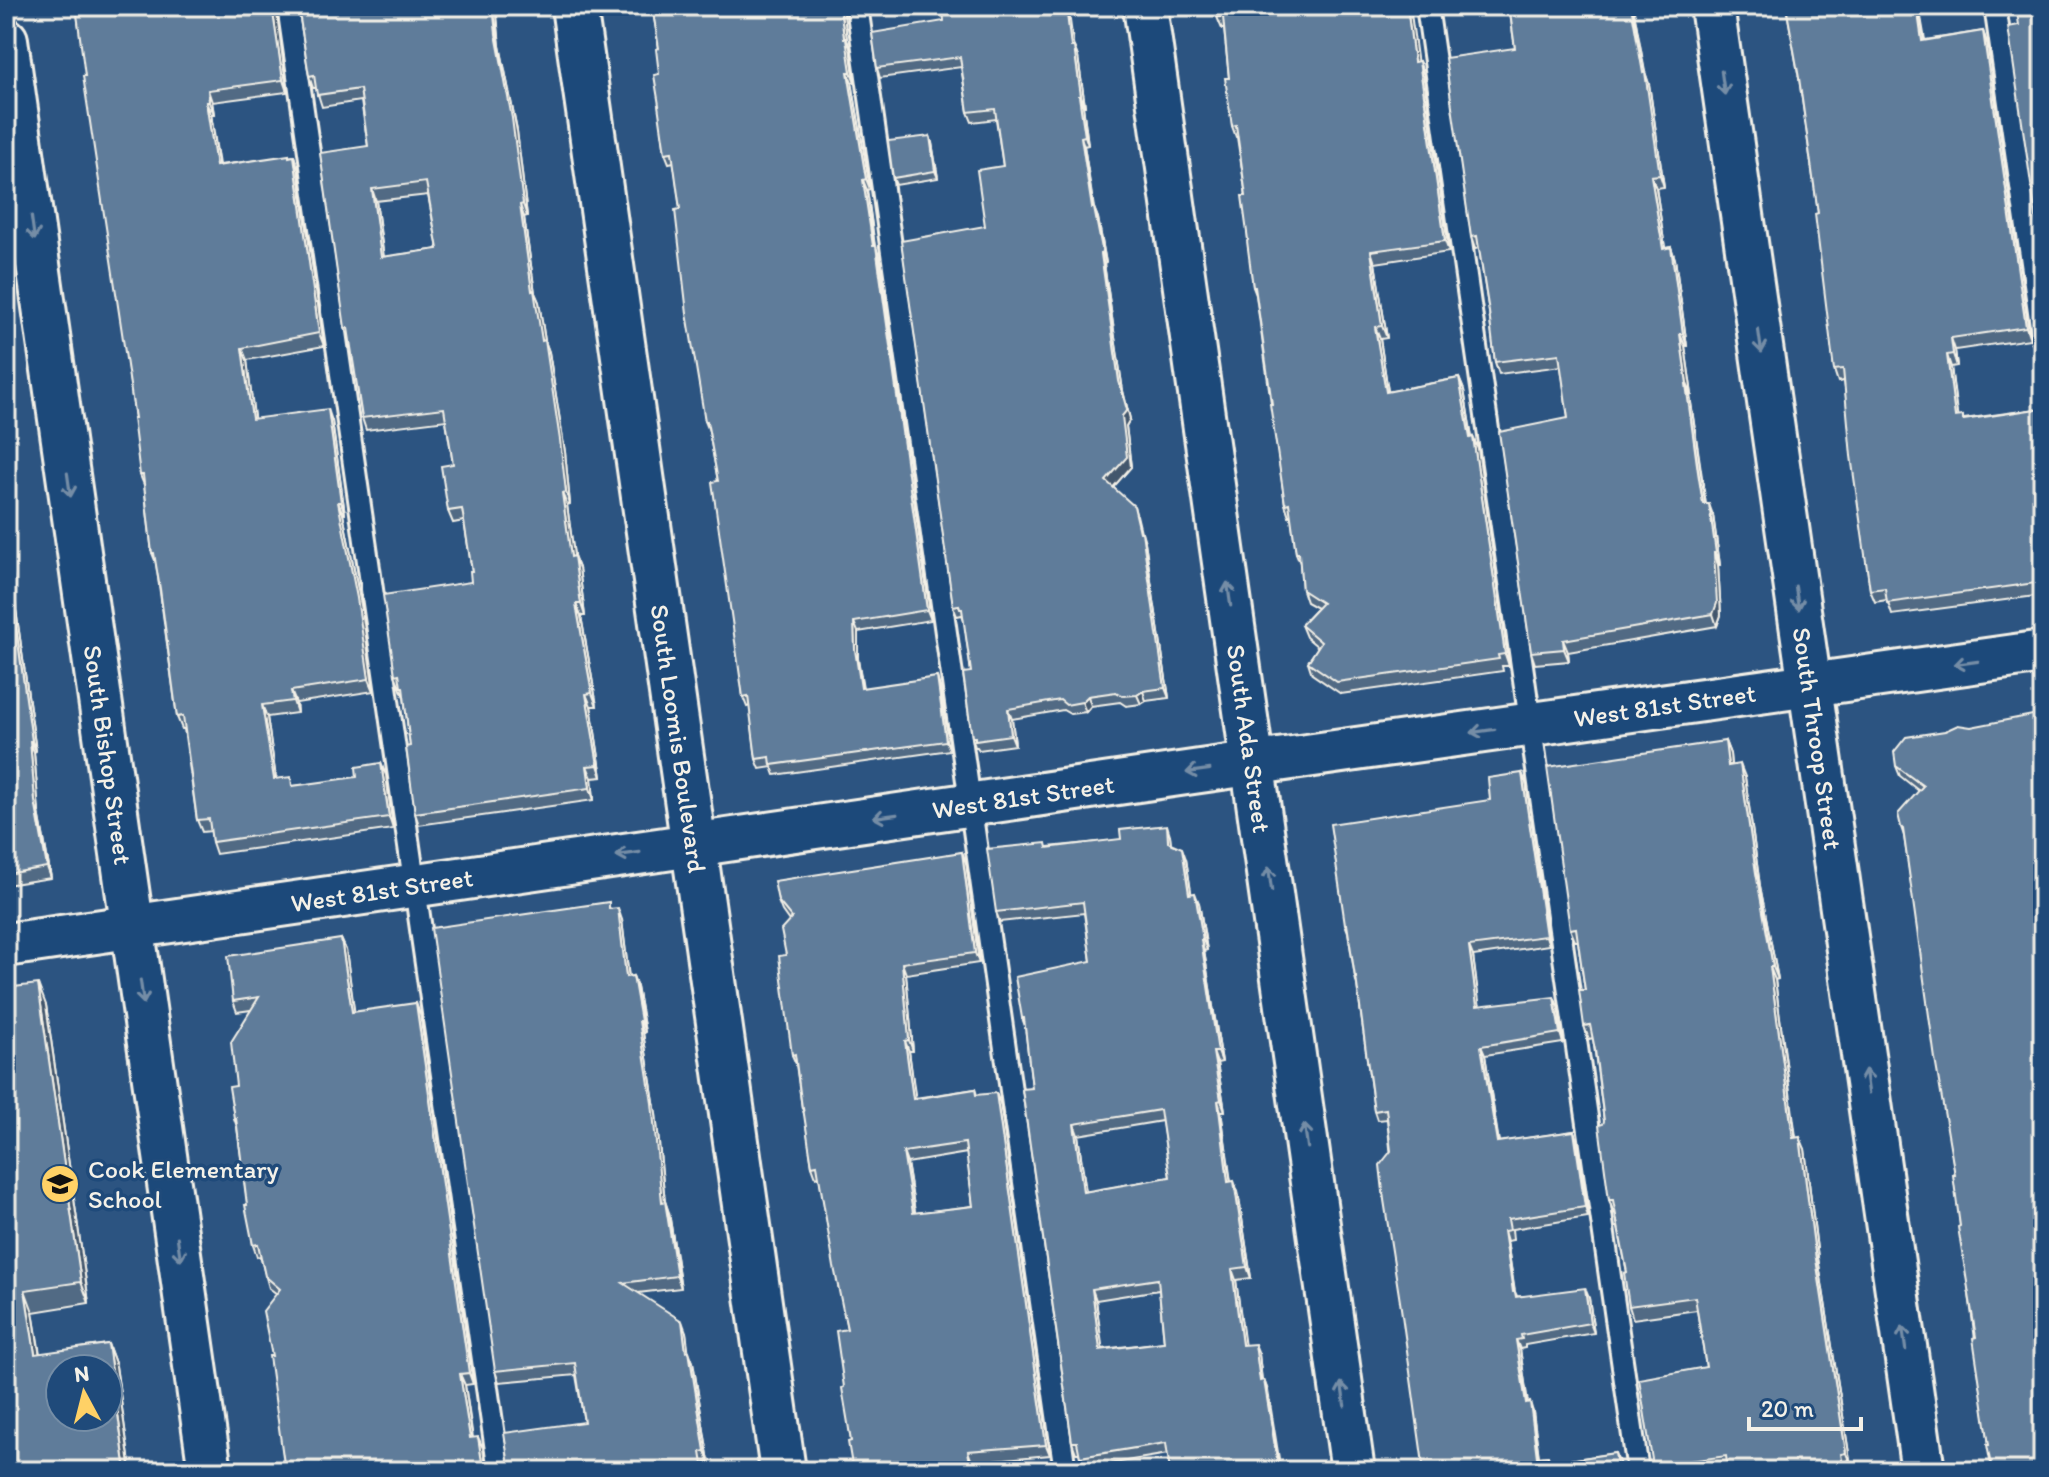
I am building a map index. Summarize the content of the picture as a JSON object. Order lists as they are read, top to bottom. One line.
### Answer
{"streets":{"street":["West 81st Street","South Ada Street","South Loomis Boulevard","South Throop Street","South Bishop Street"]},"crossings":[["West 81st Street","South Ada Street"],["West 81st Street","South Loomis Boulevard"],["West 81st Street","South Throop Street"],["West 81st Street","South Bishop Street"]],"one_way":["West 81st Street","South Ada Street","South Bishop Street"],"places":{"school or university":["Cook Elementary School"]},"scale_bar":"20 m","north":"top"}
